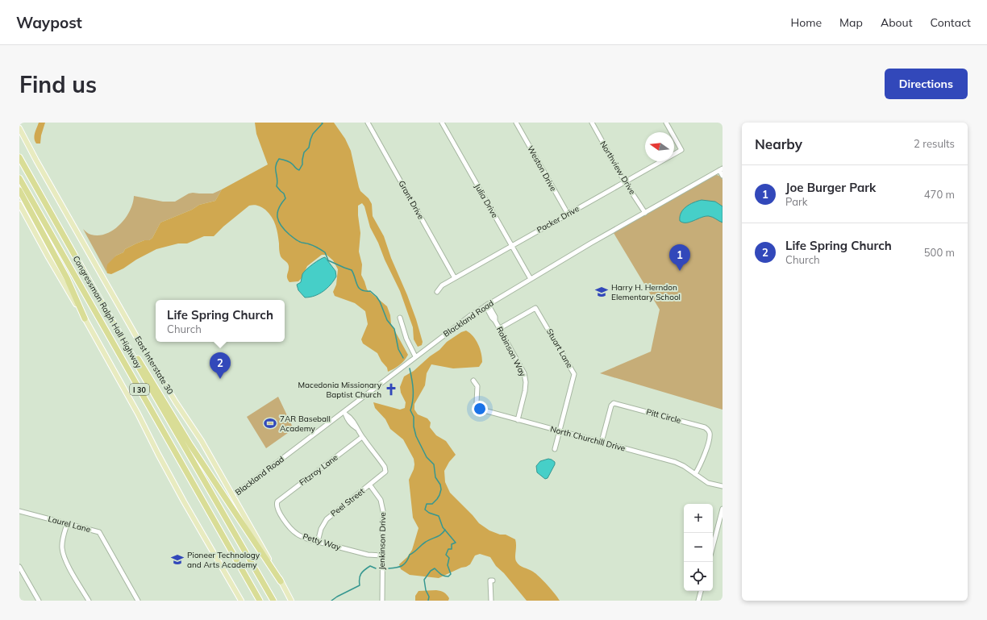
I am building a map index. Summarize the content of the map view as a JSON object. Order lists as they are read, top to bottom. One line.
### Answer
{"streets":{"highway":["Congressman Ralph Hall Highway","I 30"],"main road":["East Interstate 30"],"street":["Northview Drive","Weston Drive","Grant Drive","Julia Drive","Packer Drive","Blackland Road","Stuart Lane","Robinson Way","Pitt Circle","North Churchill Drive","Fitzroy Lane","Peel Street","Laurel Lane","Jenkinson Drive","Petty Way"]},"crossings":[["Northview Drive","Packer Drive"],["Northview Drive","Blackland Road"],["Weston Drive","Packer Drive"],["Grant Drive","Packer Drive"],["Julia Drive","Packer Drive"],["Julia Drive","Blackland Road"],["Blackland Road","Robinson Way"],["Blackland Road","East Interstate 30"],["Stuart Lane","Robinson Way"],["Stuart Lane","North Churchill Drive"],["Robinson Way","North Churchill Drive"],["Pitt Circle","North Churchill Drive"],["Fitzroy Lane","Peel Street"],["Fitzroy Lane","Petty Way"],["Peel Street","Jenkinson Drive"],["Peel Street","Petty Way"],["Jenkinson Drive","Petty Way"]],"places":{"school or university":["Harry H. Herndon Elementary School","Pioneer Technology and Arts Academy"],"church":["Macedonia Missionary Baptist Church"],"sports":["7AR Baseball Academy"]},"north":"left","page":{"header":"Waypost","nav":["Home","Map","About","Contact"],"buttons":"Directions","title":"Find us","heading":["Nearby","2 results"],"list":[{"mark":"1","name":"Joe Burger Park","note":"Park","value":"470 m"},{"mark":"2","name":"Life Spring Church","note":"Church","value":"500 m"}],"pins":["1","2"],"popup":["Life Spring Church","Church"],"map_buttons":["+","−"]}}
